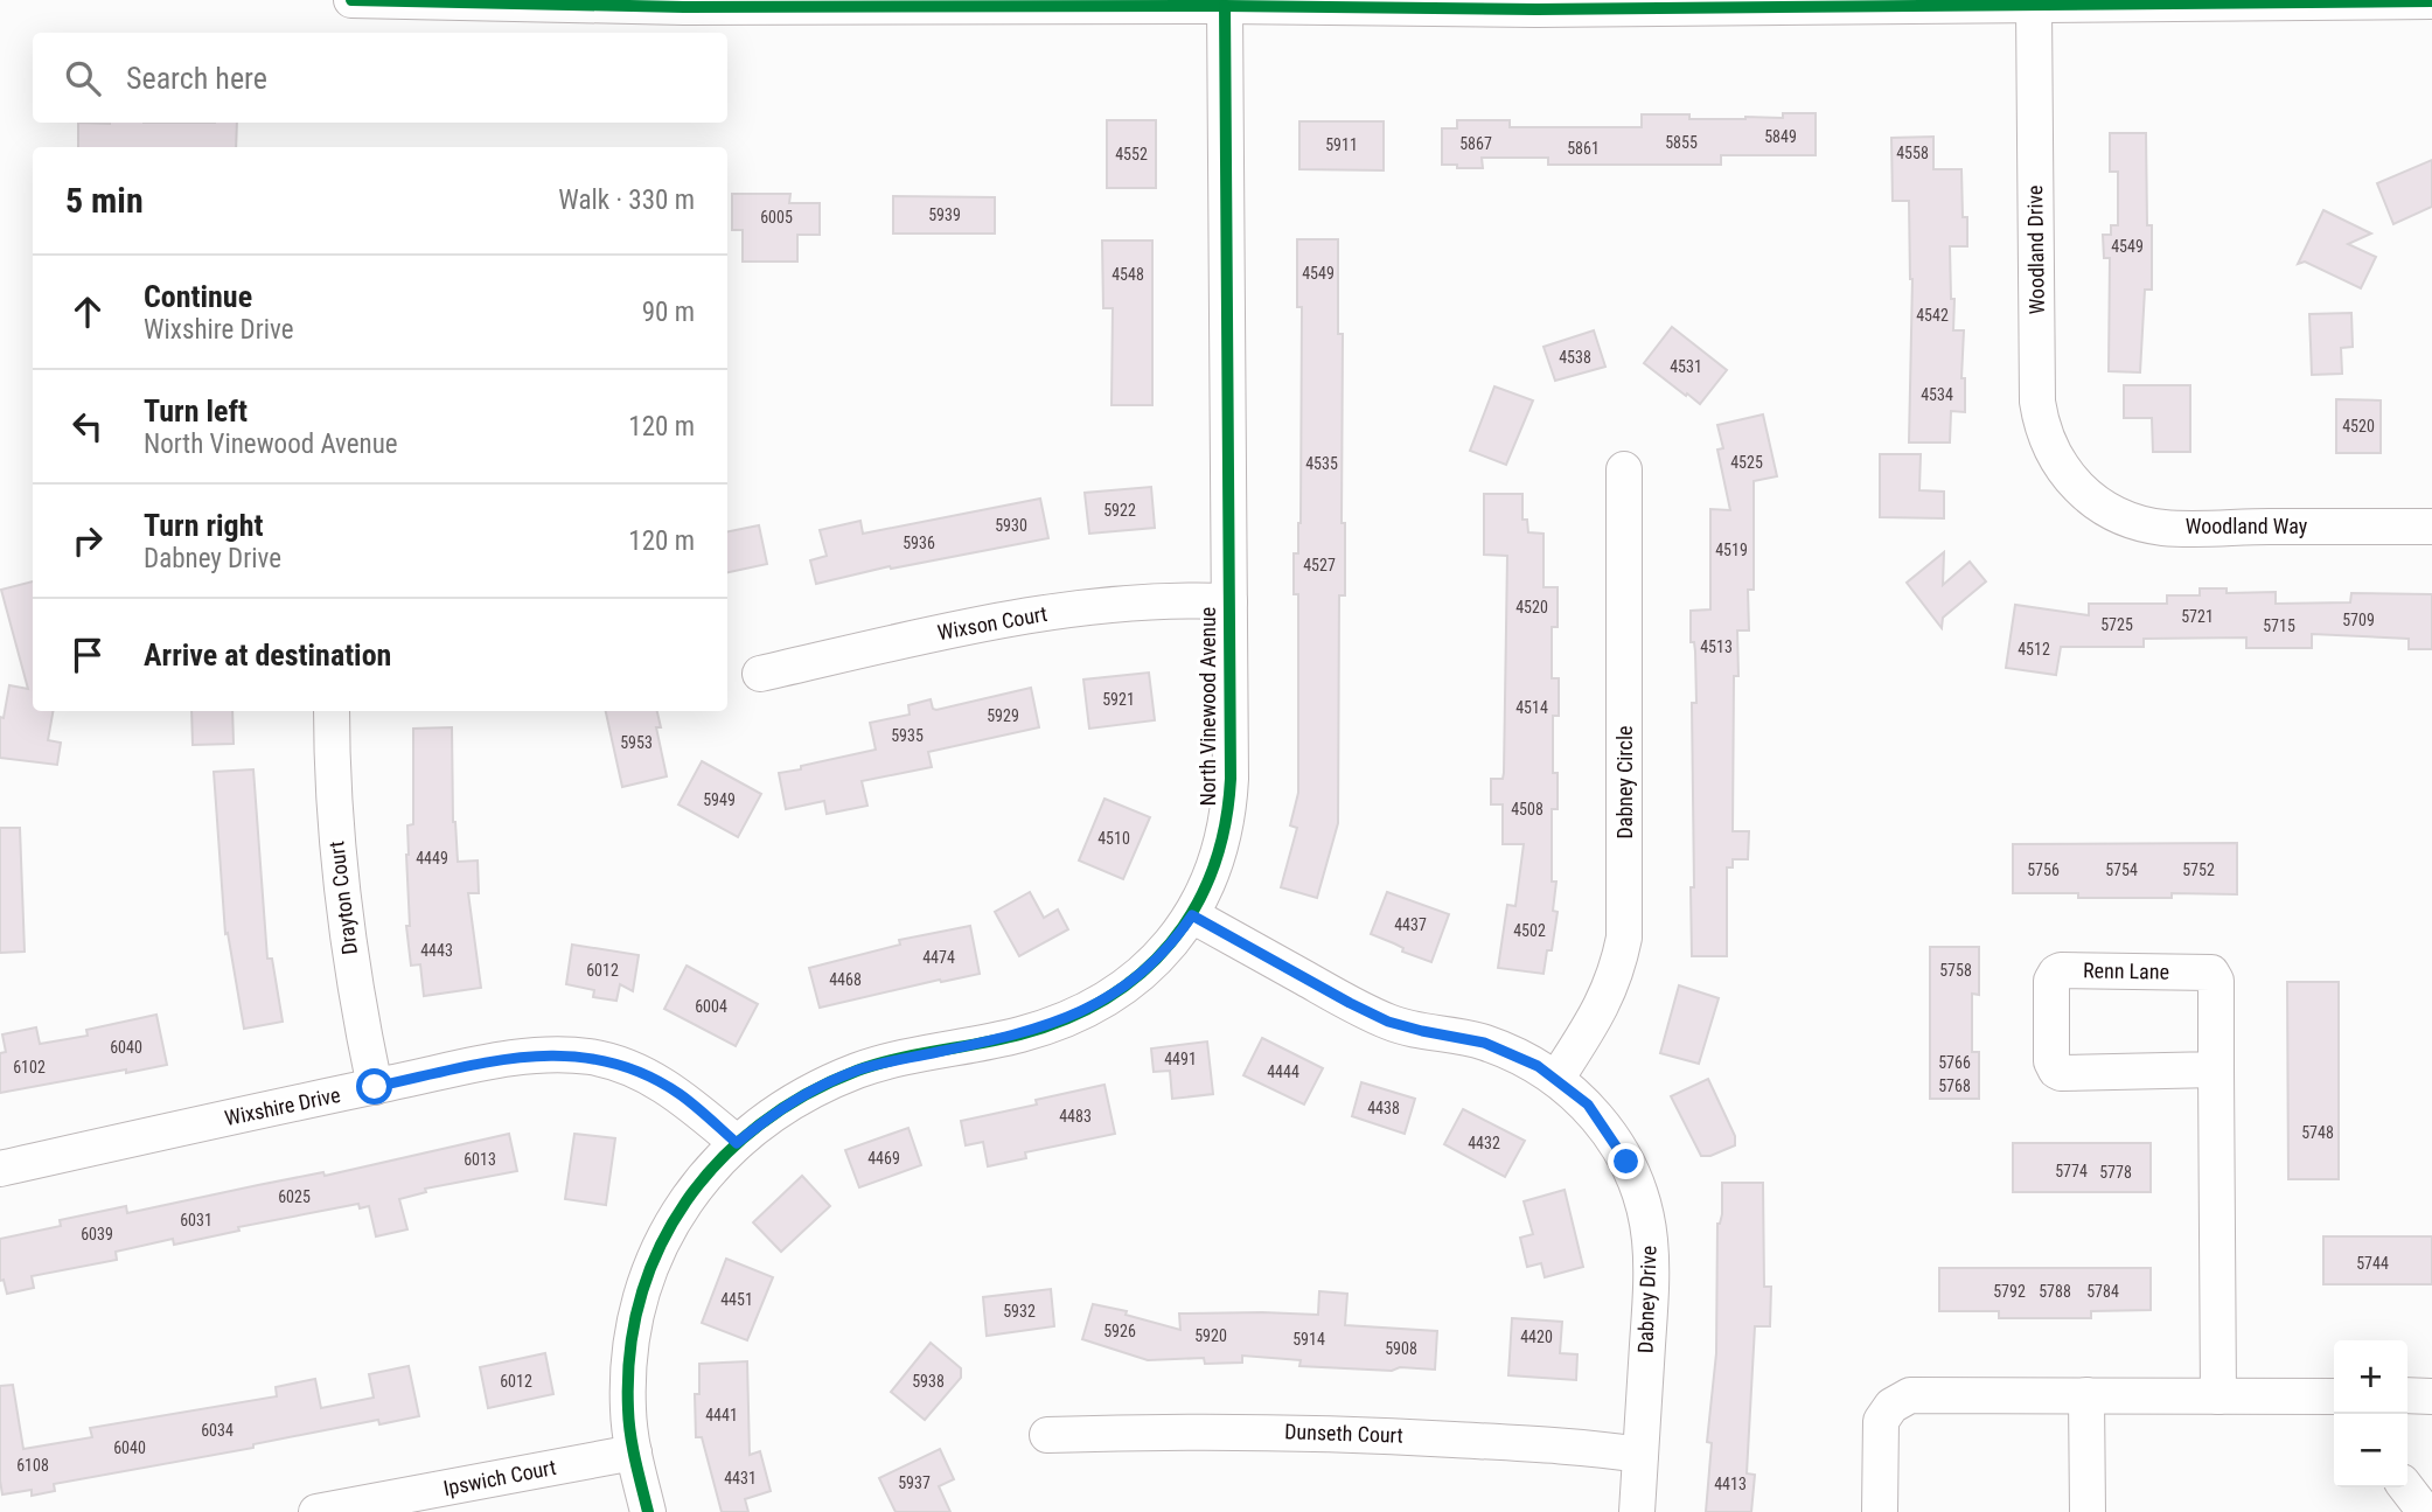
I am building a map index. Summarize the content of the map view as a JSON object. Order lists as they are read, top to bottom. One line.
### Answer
{"streets":{"street":["Woodland Drive","Woodland Way","Wixson Court","North Vinewood Avenue","Dabney Circle","Drayton Court","Renn Lane","Wixshire Drive","Dabney Drive","Dunseth Court","Ipswich Court"]},"crossings":[["Woodland Drive","Woodland Way"],["Wixson Court","North Vinewood Avenue"],["North Vinewood Avenue","Wixshire Drive"],["North Vinewood Avenue","Dabney Drive"],["North Vinewood Avenue","Ipswich Court"],["Dabney Circle","Dabney Drive"],["Drayton Court","Wixshire Drive"],["Dabney Drive","Dunseth Court"]],"house_numbers":["5849","5855","5867","5911","5861","4558","4552","5939","6005","4549","4549","4548","4542","4538","4531","4534","4520","4525","4535","5922","5930","5936","4519","4527","4520","5721","5709","5725","5715","4513","4512","5921","4514","5929","5935","5953","5949","4508","4510","4449","5756","5754","5752","4437","4502","4443","4474","6012","5758","4468","6004","6040","4491","5766","6102","4444","5768","4438","4483","5748","4432","4469","6013","5774","5778","6025","6031","6039","5744","5792","5788","5784","4451","5932","5926","5920","4420","5914","5908","6012","5938","4441","6034","6040","6108","4431","5937","4413"],"page":{"search":"Search here","heading":["5 min","Walk · 330 m"],"list":[["Continue","Wixshire Drive","90 m"],["Turn left","North Vinewood Avenue","120 m"],["Turn right","Dabney Drive","120 m"],"Arrive at destination"],"map_buttons":["+","−"]}}
